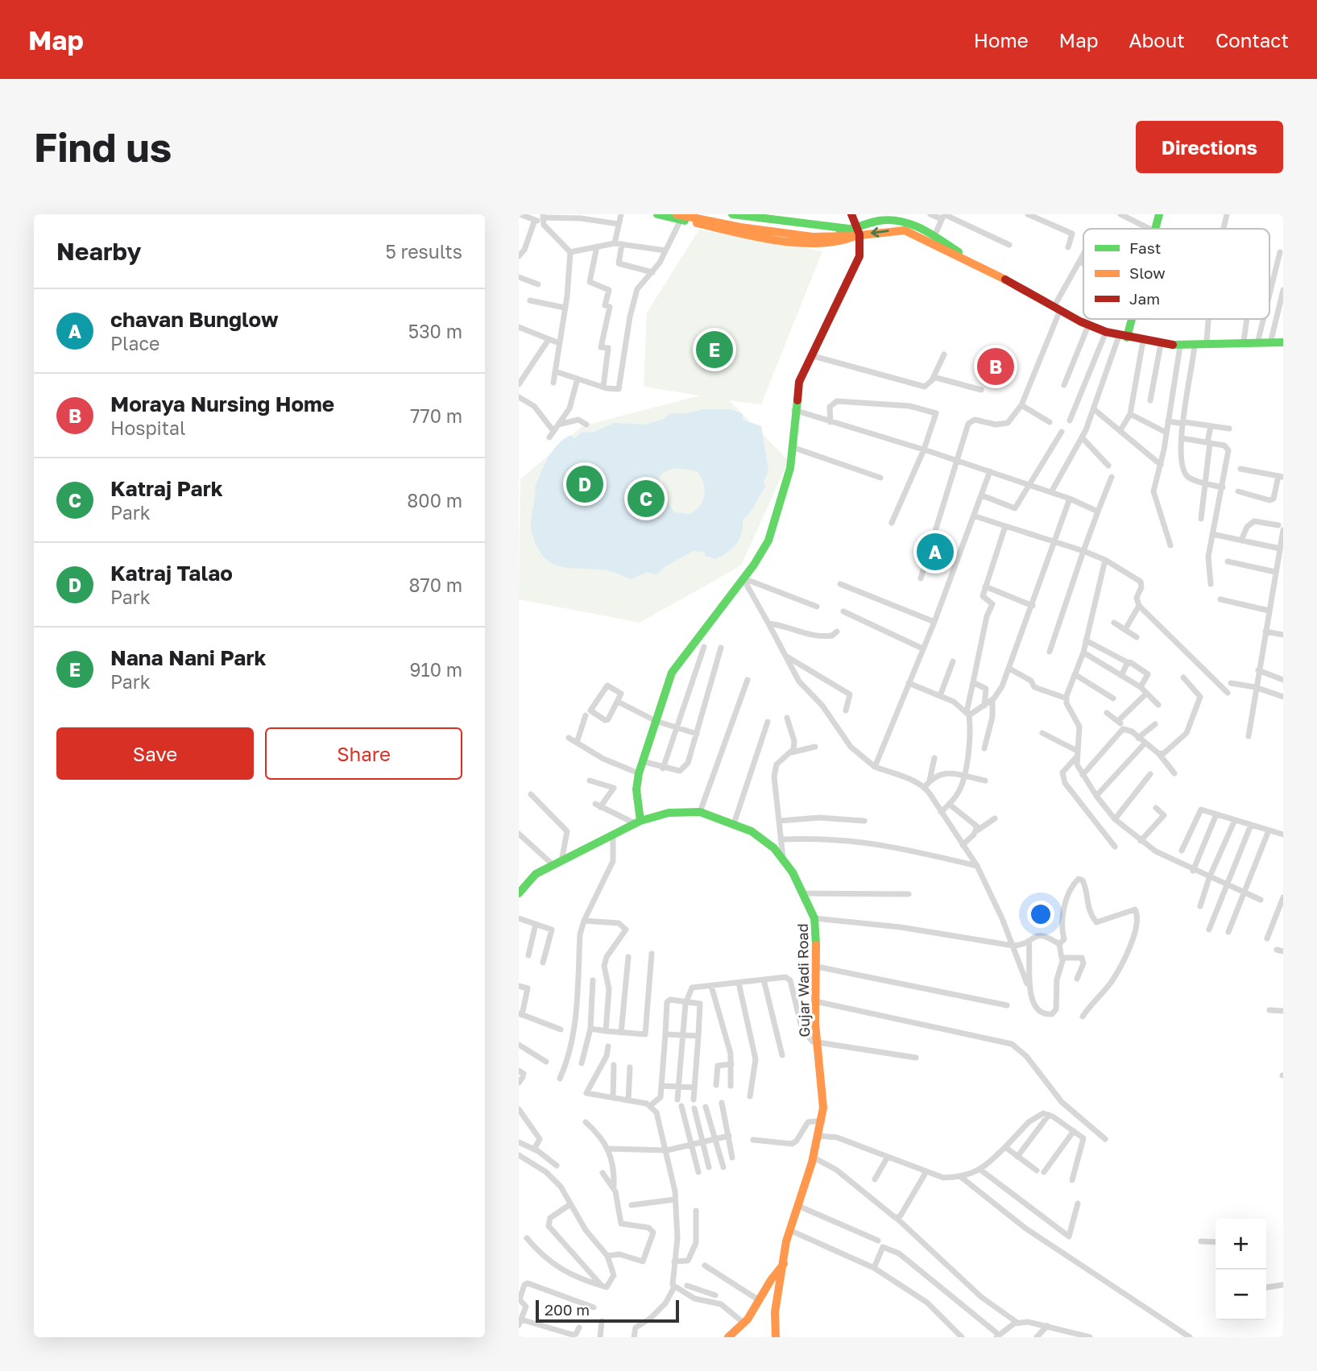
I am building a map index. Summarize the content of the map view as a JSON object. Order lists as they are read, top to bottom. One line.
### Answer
{"streets":{"main road":["Gujar Wadi Road"]},"legend":["Fast","Slow","Jam"],"scale_bar":"200 m","page":{"header":"Map","nav":["Home","Map","About","Contact"],"buttons":["Directions",["Save","Share"]],"title":"Find us","heading":["Nearby","5 results"],"list":[{"mark":"A","name":"chavan Bunglow","note":"Place","value":"530 m"},{"mark":"B","name":"Moraya Nursing Home","note":"Hospital","value":"770 m"},{"mark":"C","name":"Katraj Park","note":"Park","value":"800 m"},{"mark":"D","name":"Katraj Talao","note":"Park","value":"870 m"},{"mark":"E","name":"Nana Nani Park","note":"Park","value":"910 m"}],"pins":["E","B","D","C","A"],"map_buttons":["+","−"],"scale":"200 m"}}
